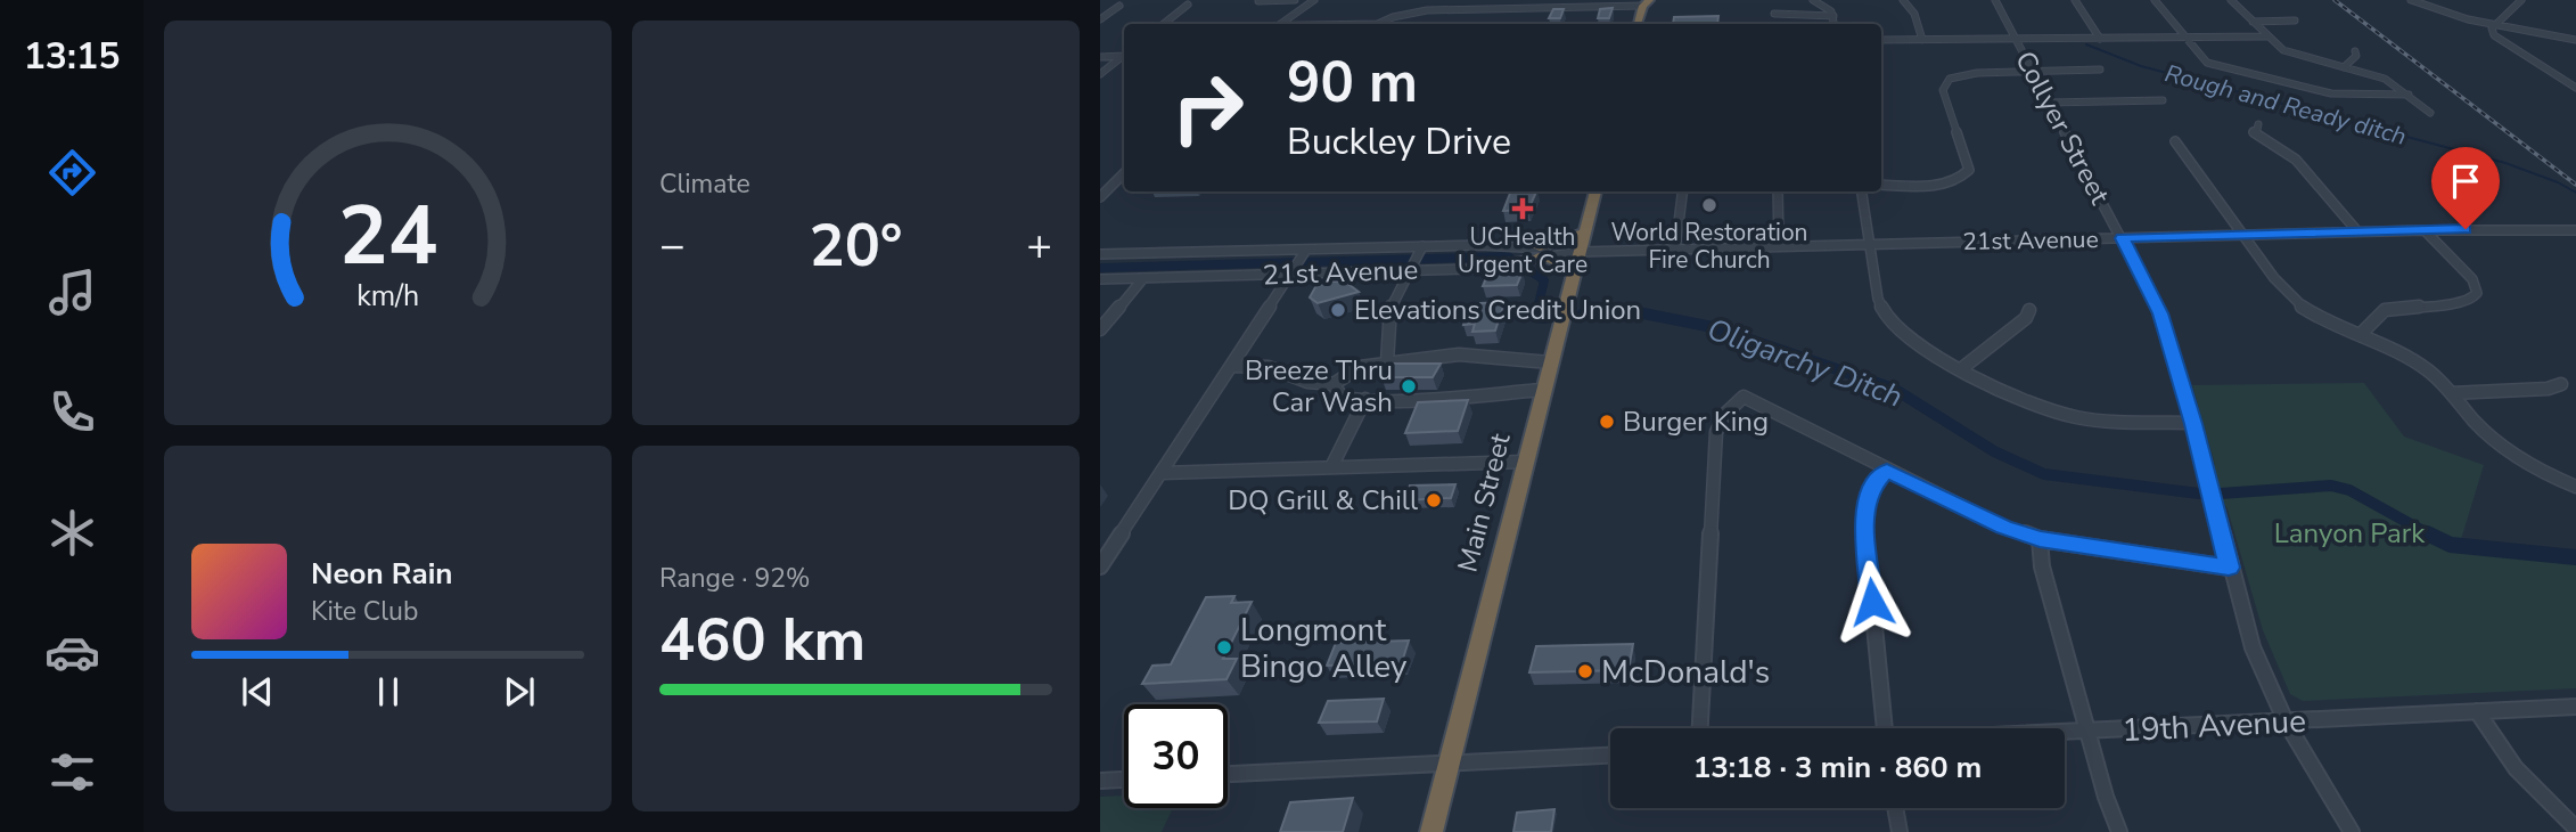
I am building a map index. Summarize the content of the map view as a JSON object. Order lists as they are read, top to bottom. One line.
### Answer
{"streets":{"highway":["Main Street"],"street":["Collyer Street","21st Avenue","19th Avenue"]},"crossings":[["Collyer Street","21st Avenue"],["Collyer Street","19th Avenue"],["21st Avenue","Main Street"]],"water":["Rough and Ready ditch","Oligarchy Ditch"],"parks":["Lanyon Park"],"places":{"other":["World Restoration Fire Church","Elevations Credit Union","Breeze Thru Car Wash","Burger King","DQ Grill & Chill","Longmont Bingo Alley","McDonald's"],"health":["UCHealth Urgent Care"]},"page":{"tabs":"13:15","tile":["Climate",["Range · 92%","460 km"]],"turn":["90 m","Buckley Drive"],"heat":["−","20°","+"],"song":["Neon Rain","Kite Club"],"limit":"30","trip":"13:18 · 3 min · 860 m","gauge":["24","km/h"]}}
